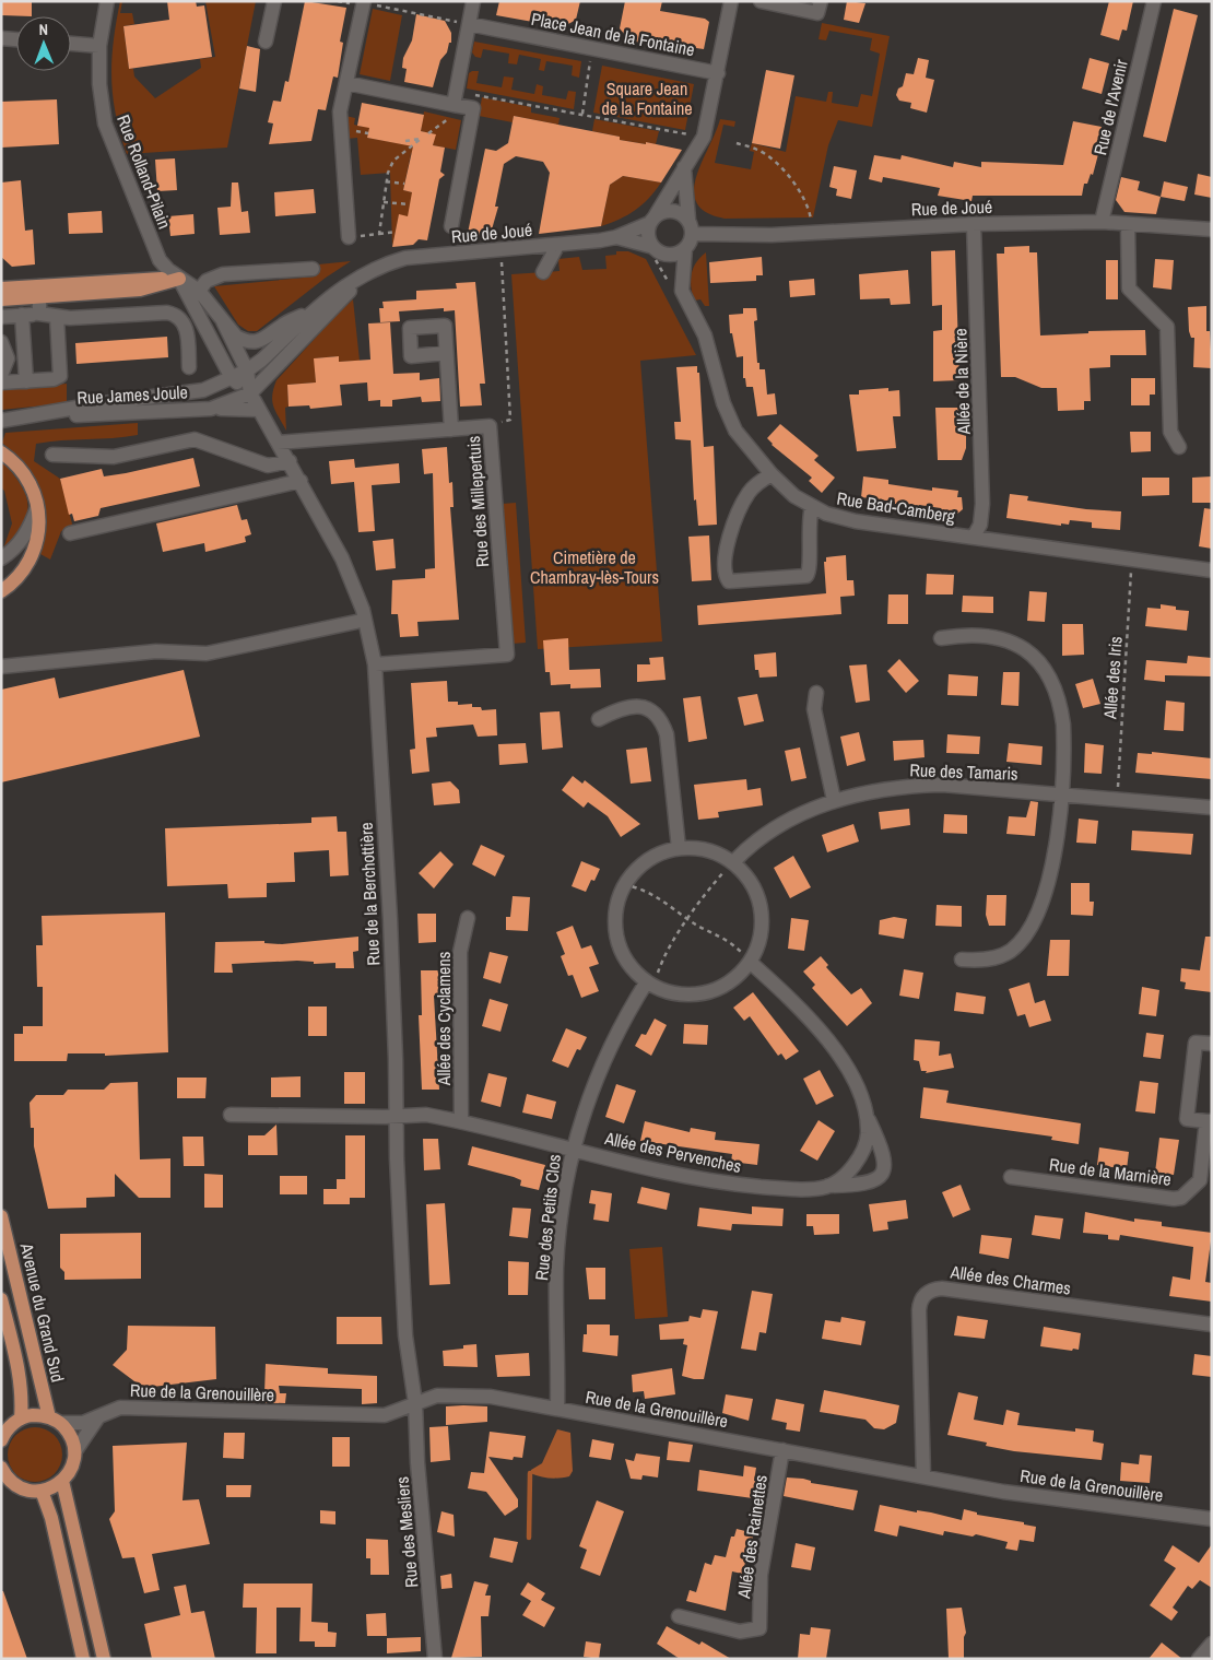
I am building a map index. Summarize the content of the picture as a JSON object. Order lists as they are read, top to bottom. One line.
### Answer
{"streets":{"main road":["Avenue du Grand Sud"],"street":["Place Jean de la Fontaine","Rue de l'Avenir","Rue Rolland-Pilain","Rue de Joué","Allée de la Nière","Rue James Joule","Rue des Millepertuis","Rue Bad-Camberg","Rue des Tamaris","Rue de la Berchottière","Allée des Cyclamens","Allée des Pervenches","Rue de la Marnière","Rue des Petits Clos","Allée des Charmes","Rue de la Grenouillère","Rue des Mesliers","Allée des Rainettes"],"path":["Allée des Iris"]},"crossings":[["Rue de l'Avenir","Rue de Joué"],["Rue de Joué","Allée de la Nière"],["Rue de Joué","Rue James Joule"],["Rue de Joué","Rue Bad-Camberg"],["Rue de Joué","Rue de la Berchottière"],["Allée de la Nière","Rue Bad-Camberg"],["Rue James Joule","Rue de la Berchottière"],["Rue des Millepertuis","Rue de la Berchottière"],["Rue Bad-Camberg","Allée des Iris"],["Allée des Iris","Rue des Tamaris"],["Rue de la Berchottière","Allée des Pervenches"],["Rue de la Berchottière","Rue de la Grenouillère"],["Rue de la Berchottière","Rue des Mesliers"],["Allée des Cyclamens","Allée des Pervenches"],["Allée des Pervenches","Rue des Petits Clos"],["Rue des Petits Clos","Rue de la Grenouillère"],["Allée des Charmes","Rue de la Grenouillère"],["Avenue du Grand Sud","Rue de la Grenouillère"],["Rue de la Grenouillère","Rue des Mesliers"],["Rue de la Grenouillère","Allée des Rainettes"]],"parks":["Square Jean de la Fontaine","Cimetière de Chambray-lès-Tours"],"north":"top"}
